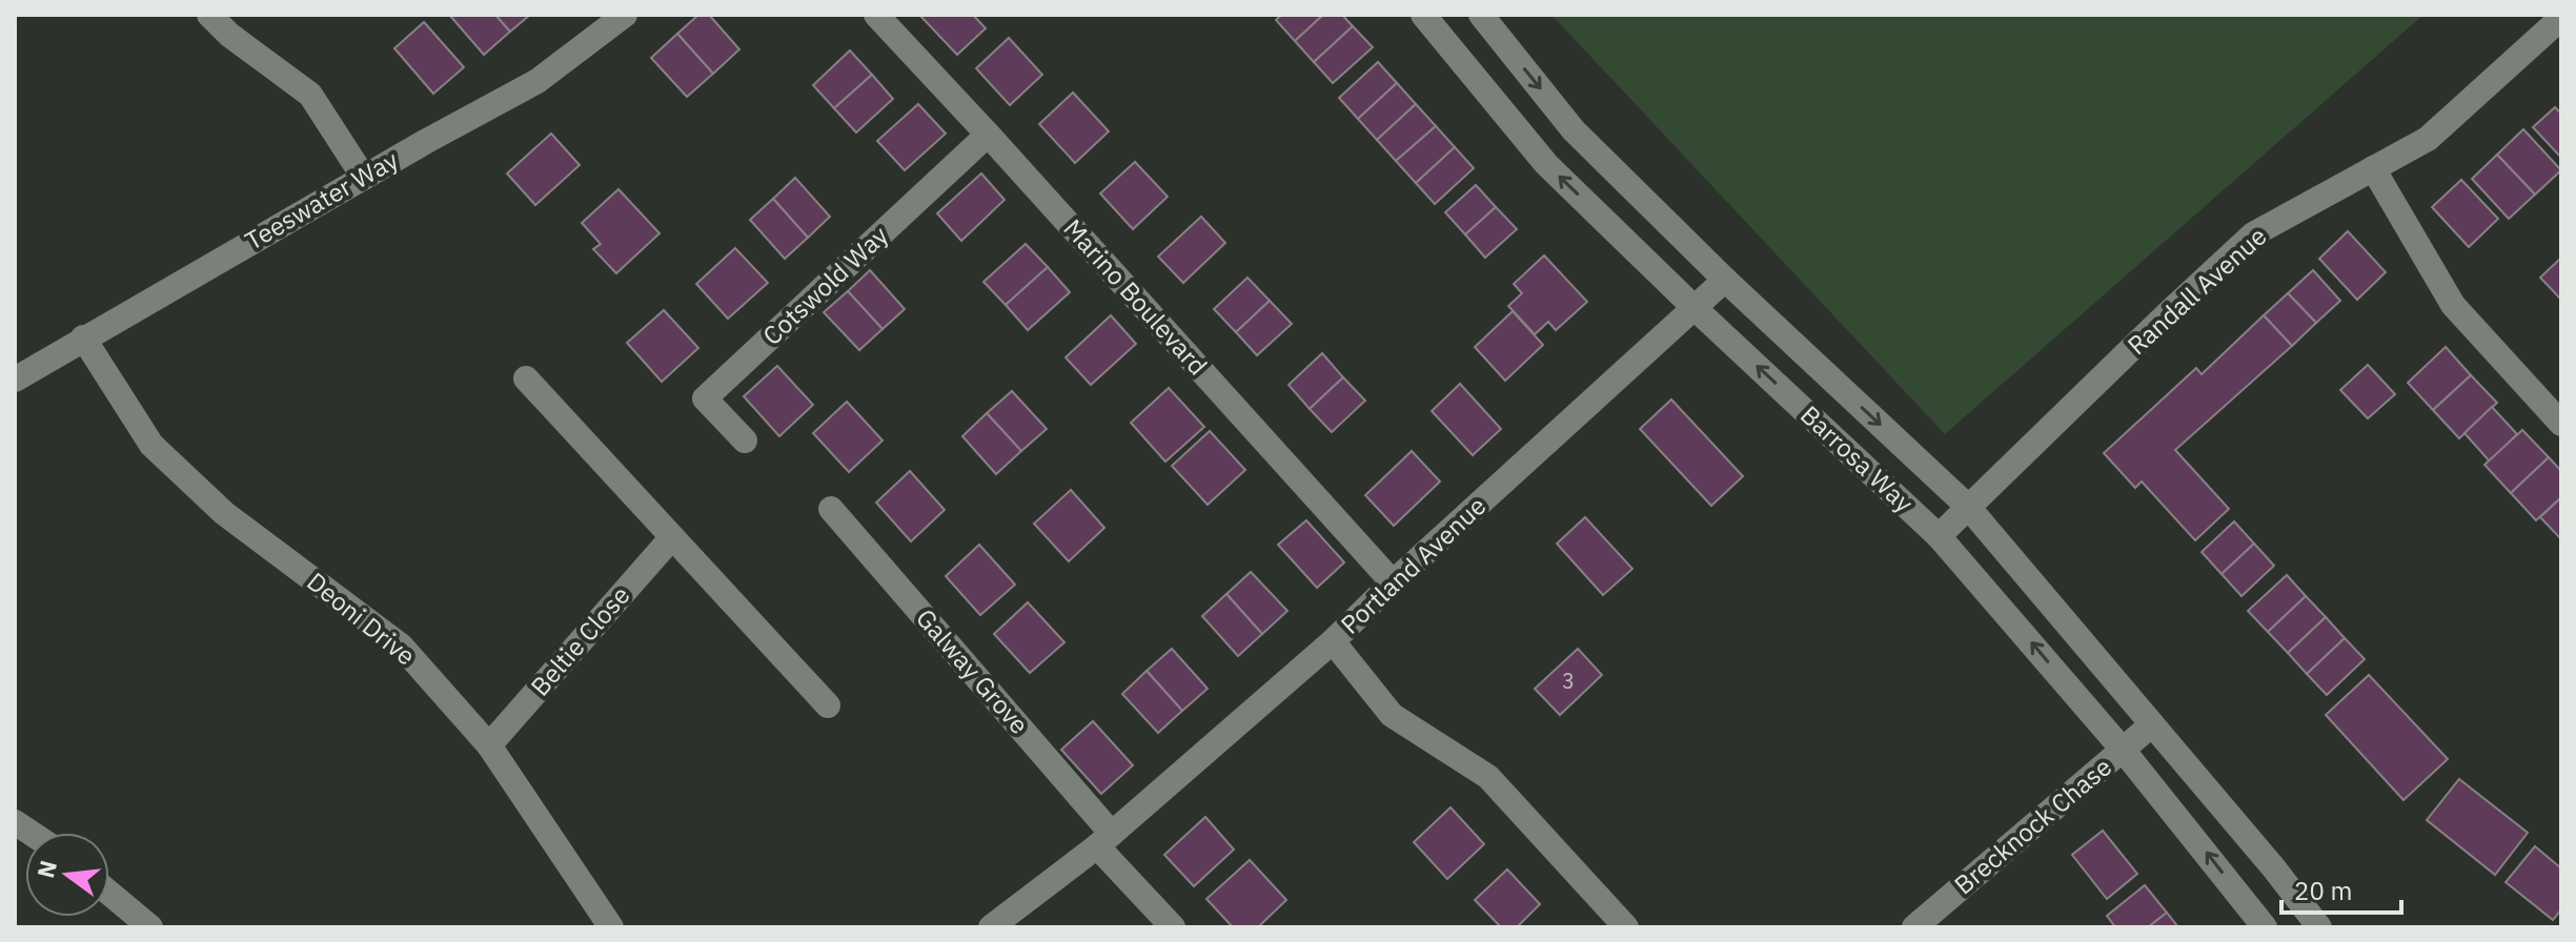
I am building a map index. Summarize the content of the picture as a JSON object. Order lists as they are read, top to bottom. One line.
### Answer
{"streets":{"street":["Teeswater Way","Cotswold Way","Randall Avenue","Marino Boulevard","Barrosa Way","Portland Avenue","Deoni Drive","Beltie Close","Galway Grove","Brecknock Chase"]},"crossings":[["Teeswater Way","Deoni Drive"],["Cotswold Way","Marino Boulevard"],["Randall Avenue","Barrosa Way"],["Marino Boulevard","Portland Avenue"],["Barrosa Way","Portland Avenue"],["Barrosa Way","Brecknock Chase"],["Portland Avenue","Galway Grove"],["Deoni Drive","Beltie Close"]],"house_numbers":["3"],"scale_bar":"20 m","north":"left"}
